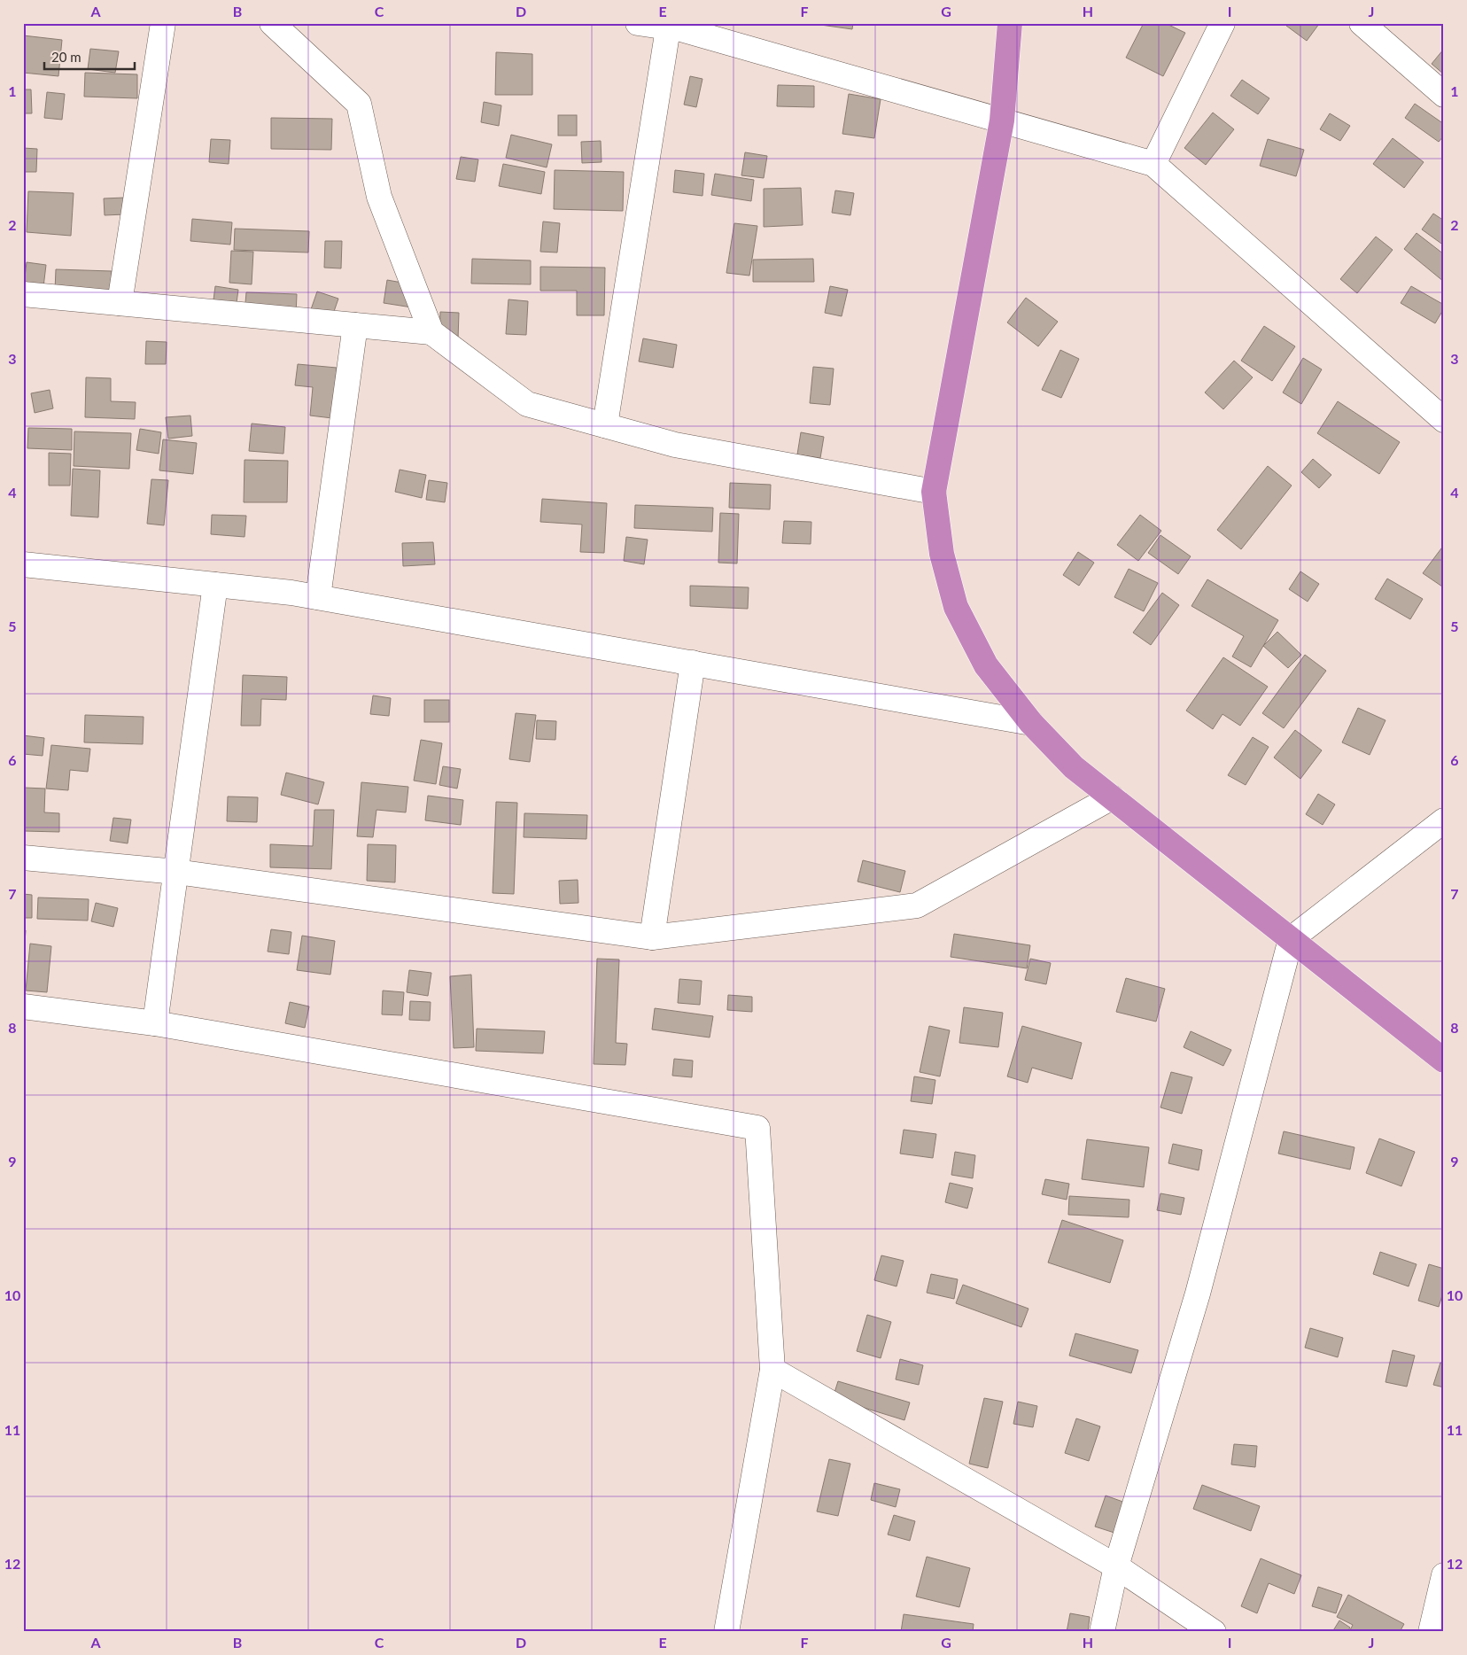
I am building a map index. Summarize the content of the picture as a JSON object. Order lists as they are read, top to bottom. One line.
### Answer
{"scale_bar":"20 m","grid":{"columns":["A","B","C","D","E","F","G","H","I","J"],"rows":["1","2","3","4","5","6","7","8","9","10","11","12"]}}
